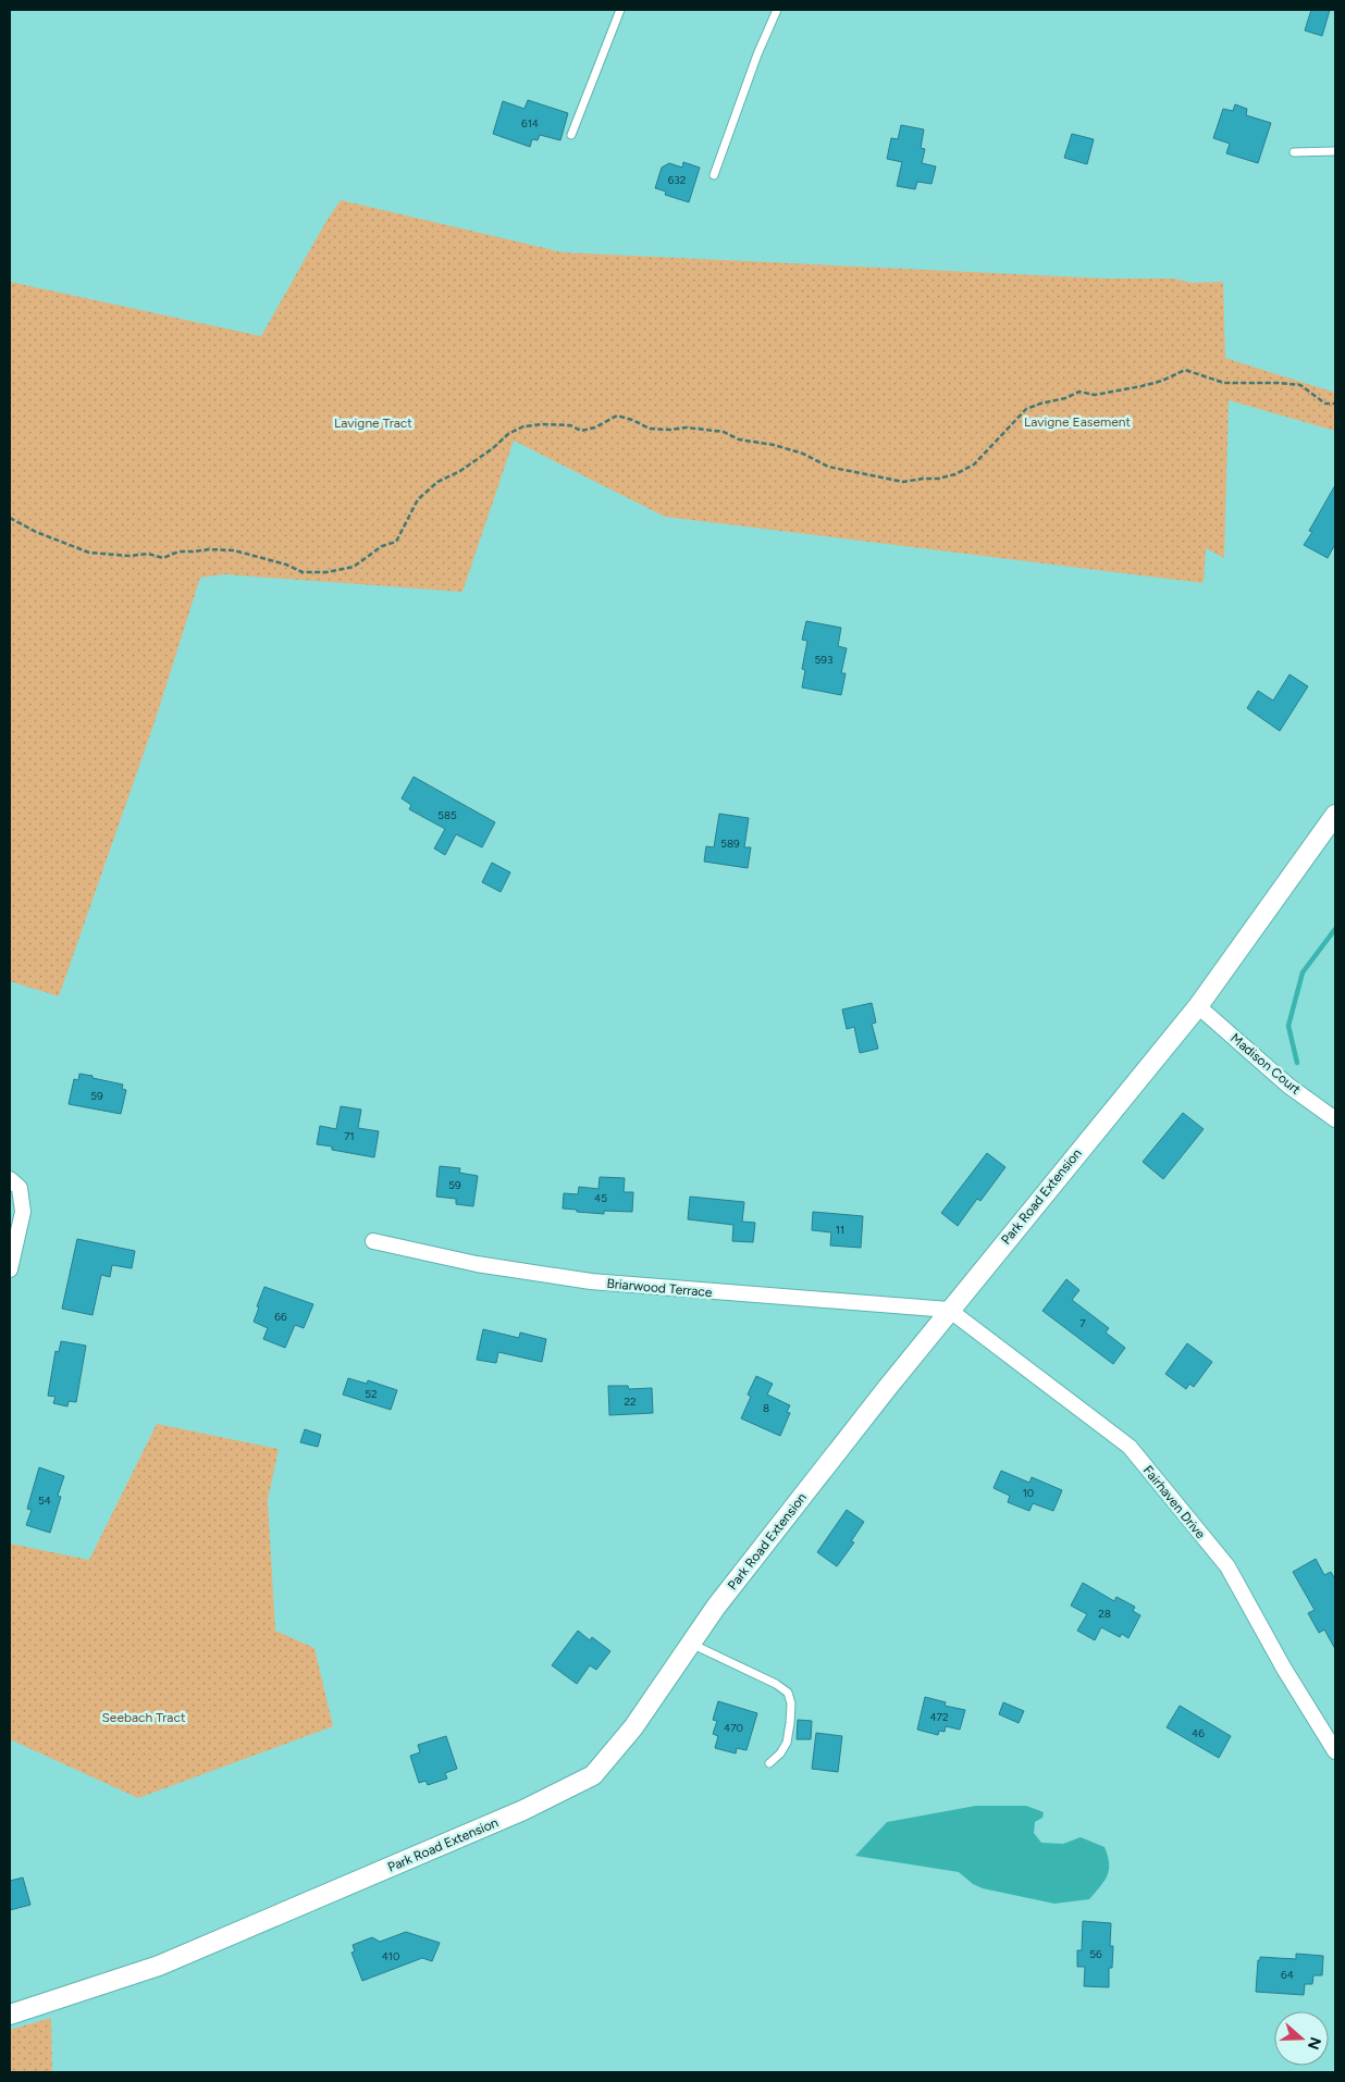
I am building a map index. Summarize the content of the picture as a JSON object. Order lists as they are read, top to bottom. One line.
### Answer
{"streets":{"street":["Madison Court","Park Road Extension","Briarwood Terrace","Fairhaven Drive"]},"crossings":[["Madison Court","Park Road Extension"],["Park Road Extension","Briarwood Terrace"],["Park Road Extension","Fairhaven Drive"],["Briarwood Terrace","Fairhaven Drive"]],"parks":["Lavigne Easement","Lavigne Tract","Seebach Tract"],"house_numbers":["614","632","593","585","589","59","71","59","45","11","66","7","52","22","8","10","54","28","472","470","46","56","410","64"],"north":"right"}
